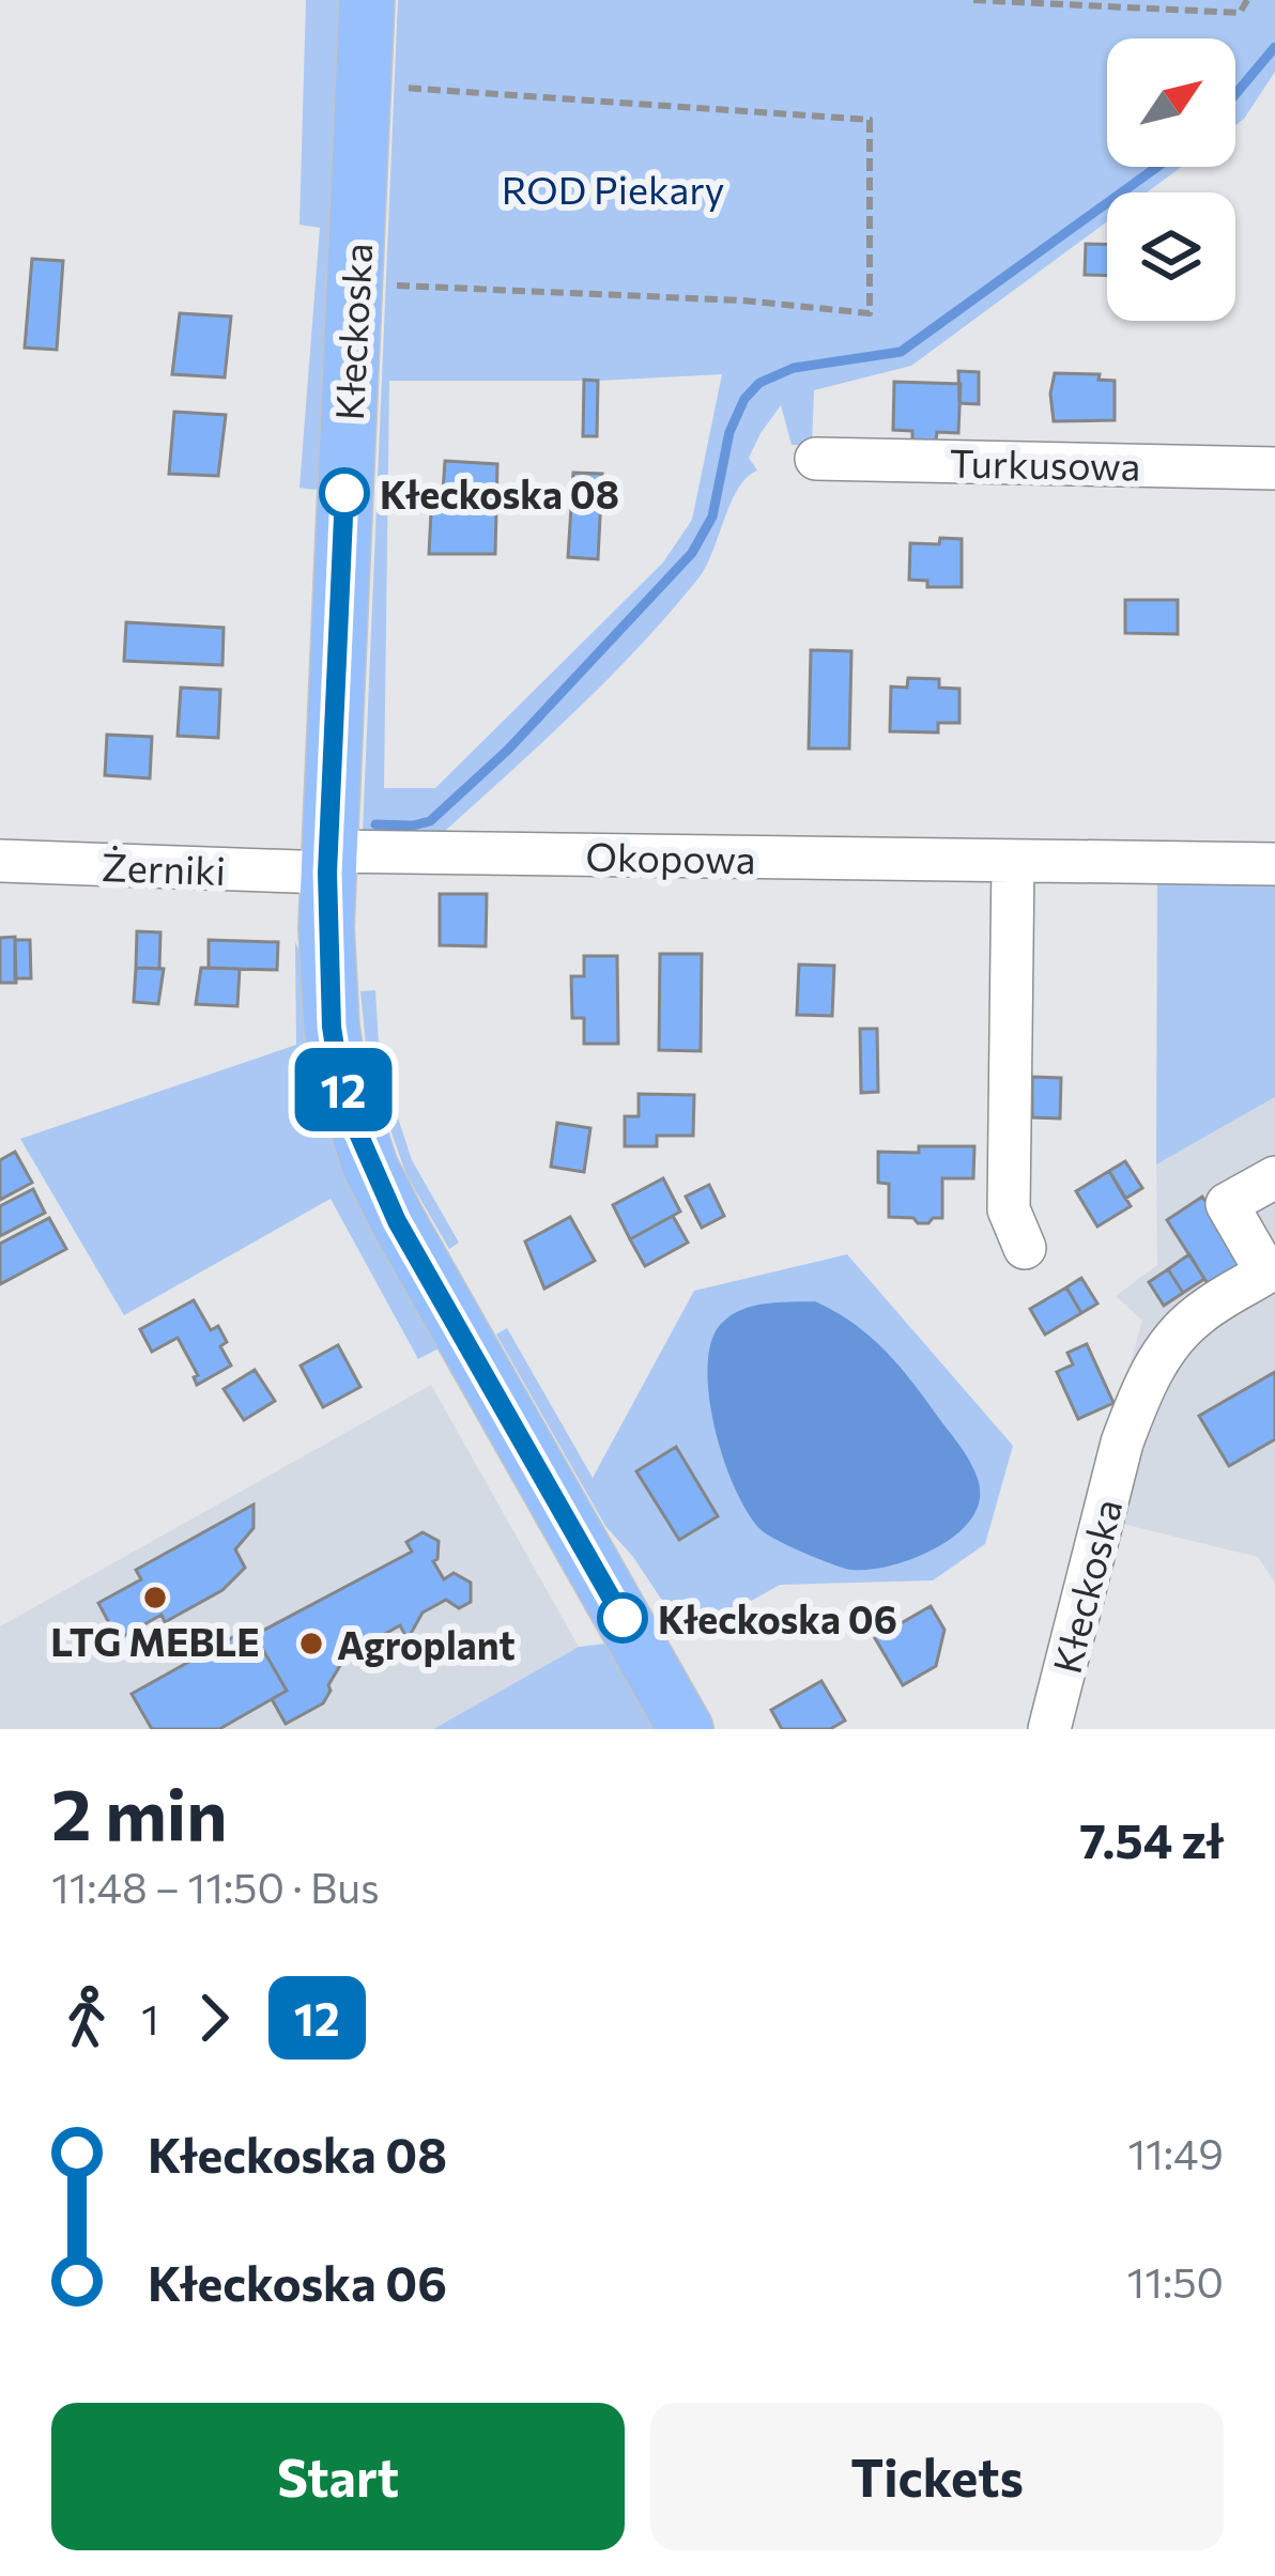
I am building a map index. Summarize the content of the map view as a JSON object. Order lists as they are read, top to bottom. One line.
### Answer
{"streets":{"main road":["Kłeckoska"],"street":["Turkusowa","Okopowa","Żerniki"]},"crossings":[["Kłeckoska","Okopowa"],["Kłeckoska","Żerniki"],["Okopowa","Żerniki"]],"parks":["ROD Piekary"],"places":["Kłeckoska 08","LTG MEBLE","Kłeckoska 06","Agroplant"],"lines":["bus line 12"],"north":"top right","page":{"on_map":"12","heading":["2 min","11:48 – 11:50 · Bus","7.54 zł"],"legs":["1","12"],"list":[{"name":"Kłeckoska 08","value":"11:49"},{"name":"Kłeckoska 06","value":"11:50"}],"buttons":["Start","Tickets"]}}
